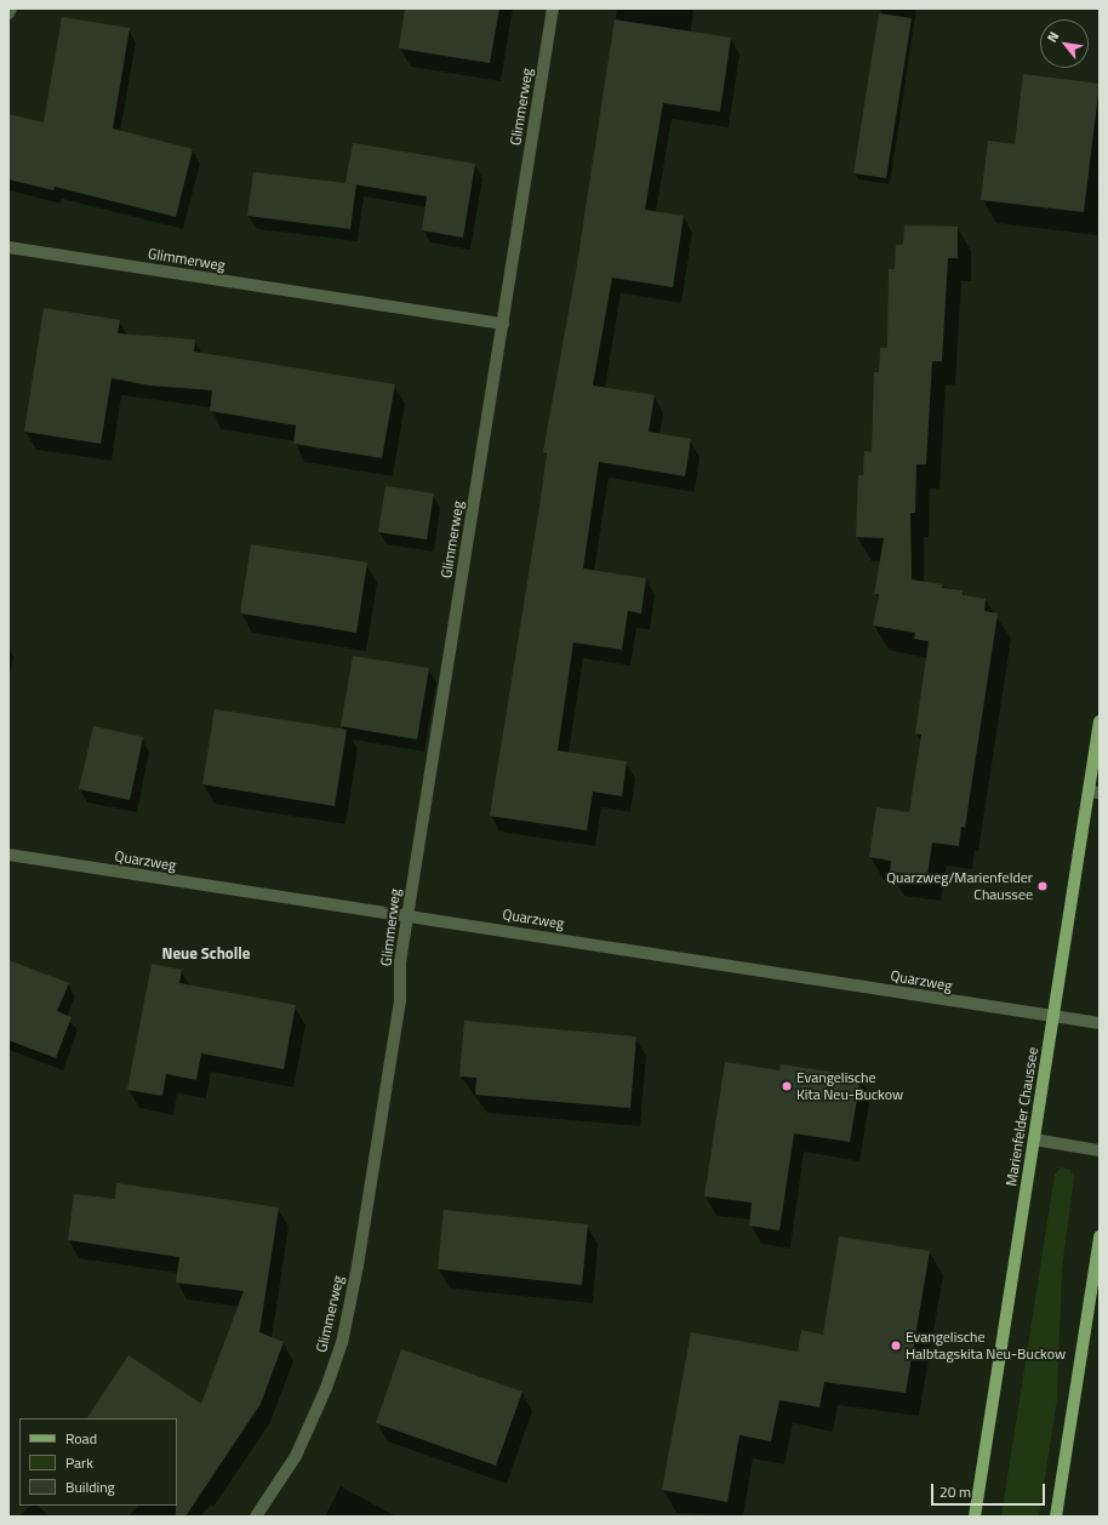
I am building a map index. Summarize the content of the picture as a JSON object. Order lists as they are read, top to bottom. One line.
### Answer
{"streets":{"main road":["Marienfelder Chaussee"],"street":["Glimmerweg","Quarzweg"]},"crossings":[["Glimmerweg","Quarzweg"],["Quarzweg","Marienfelder Chaussee"]],"districts":["Neue Scholle"],"places":["Quarzweg/Marienfelder Chaussee","Evangelische Kita Neu-Buckow","Evangelische Halbtagskita Neu-Buckow"],"legend":["Road","Park","Building"],"scale_bar":"20 m","north":"top left"}
